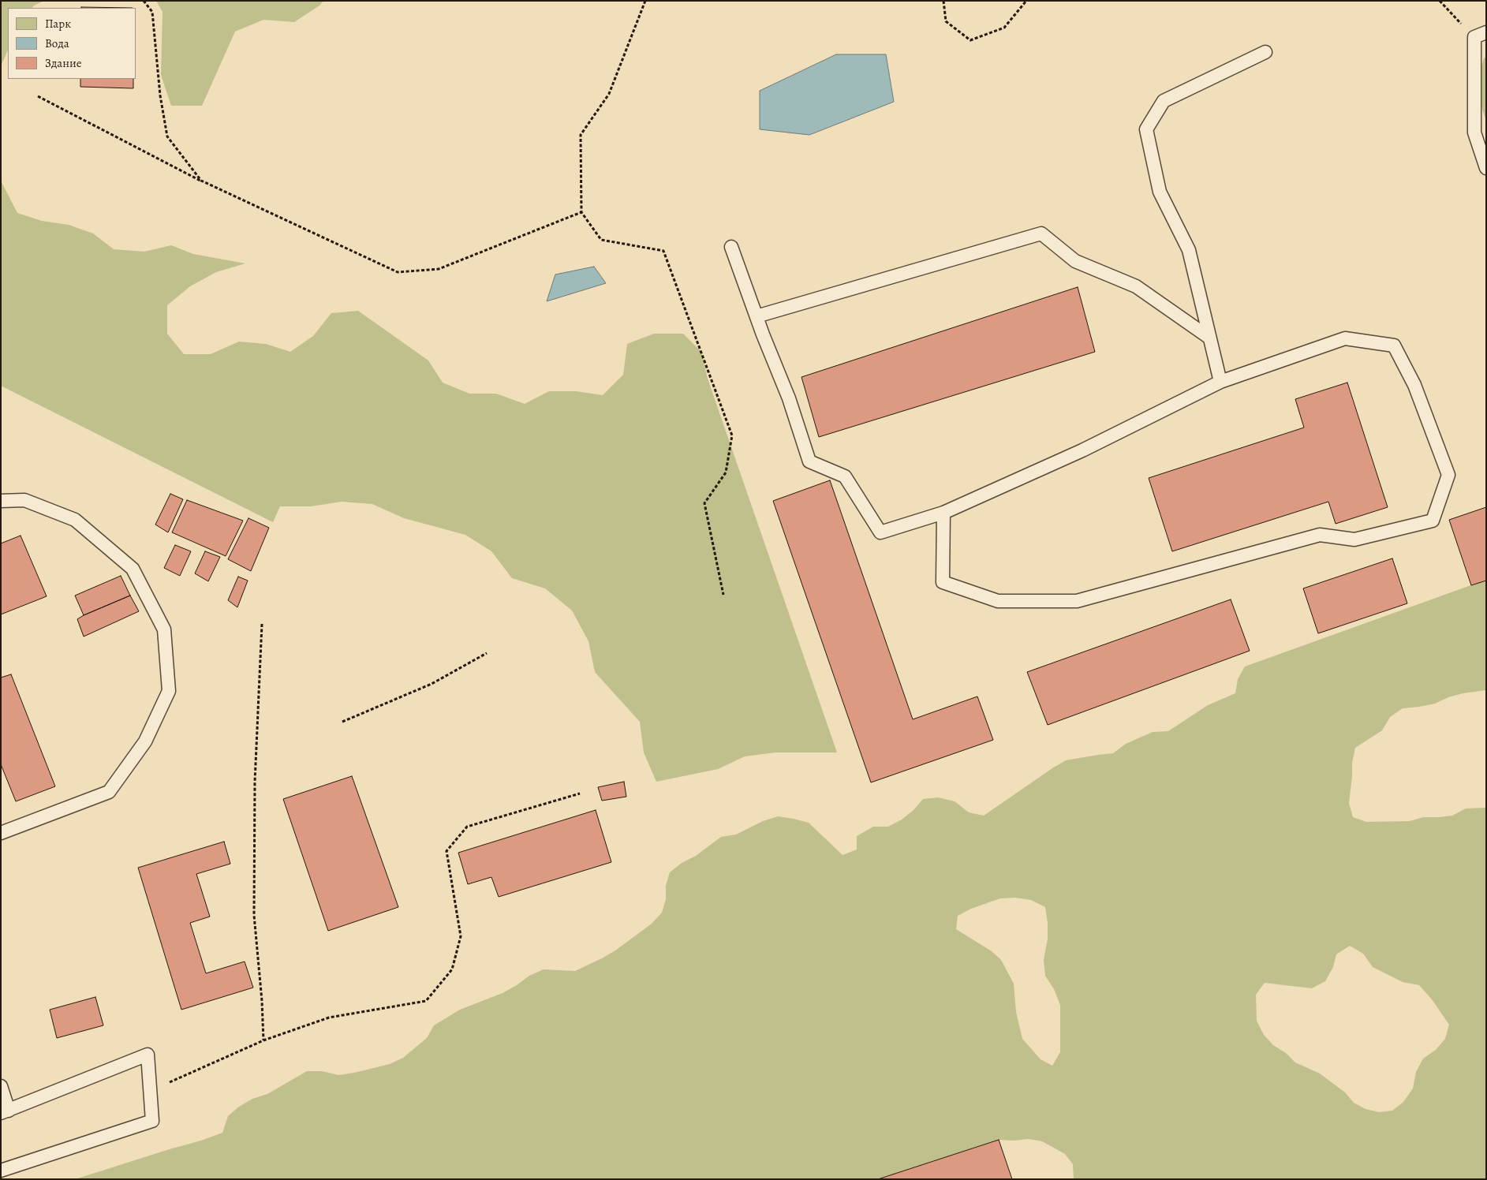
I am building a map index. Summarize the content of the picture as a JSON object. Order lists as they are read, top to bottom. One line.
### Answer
{"legend":["Парк","Вода","Здание"]}
